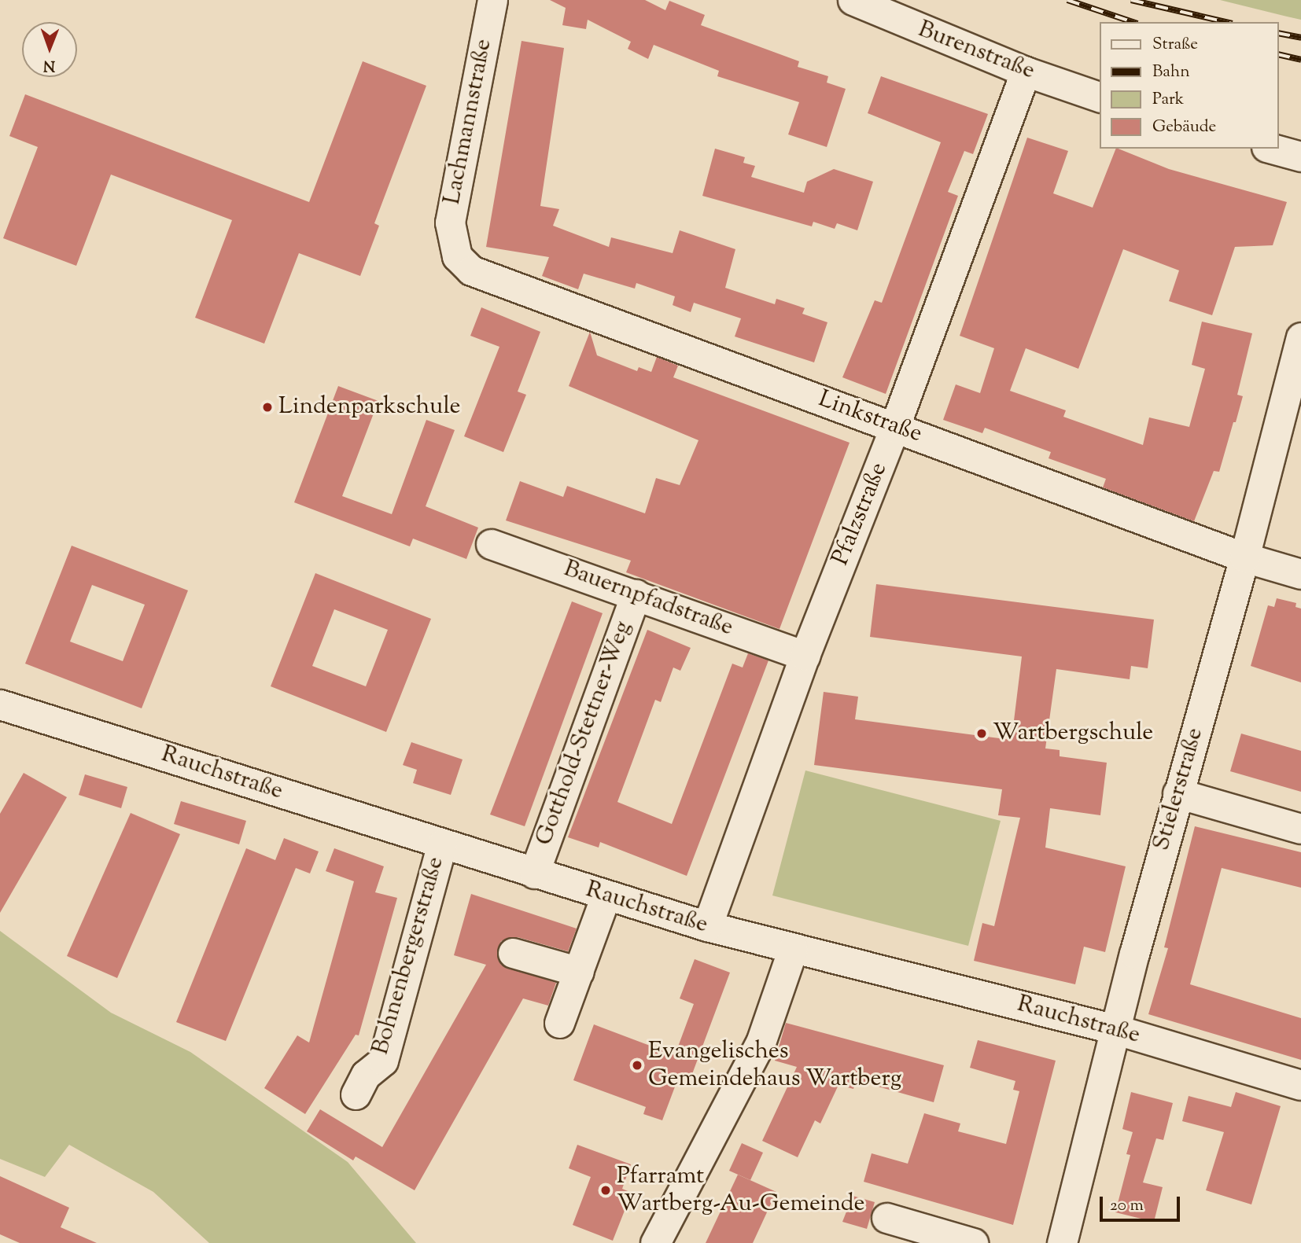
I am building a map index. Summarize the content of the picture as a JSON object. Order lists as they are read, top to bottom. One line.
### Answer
{"streets":{"street":["Burenstraße","Lachmannstraße","Linkstraße","Pfalzstraße","Bauernpfadstraße","Gotthold-Stettner-Weg","Rauchstraße","Stielerstraße","Bohnenbergerstraße"]},"crossings":[["Burenstraße","Pfalzstraße"],["Lachmannstraße","Linkstraße"],["Linkstraße","Pfalzstraße"],["Linkstraße","Stielerstraße"],["Pfalzstraße","Bauernpfadstraße"],["Pfalzstraße","Rauchstraße"],["Bauernpfadstraße","Gotthold-Stettner-Weg"],["Gotthold-Stettner-Weg","Rauchstraße"],["Rauchstraße","Stielerstraße"],["Rauchstraße","Bohnenbergerstraße"]],"places":["Lindenparkschule","Wartbergschule","Evangelisches Gemeindehaus Wartberg","Pfarramt Wartberg-Au-Gemeinde"],"legend":["Straße","Bahn","Park","Gebäude"],"scale_bar":"20 m","north":"bottom"}
